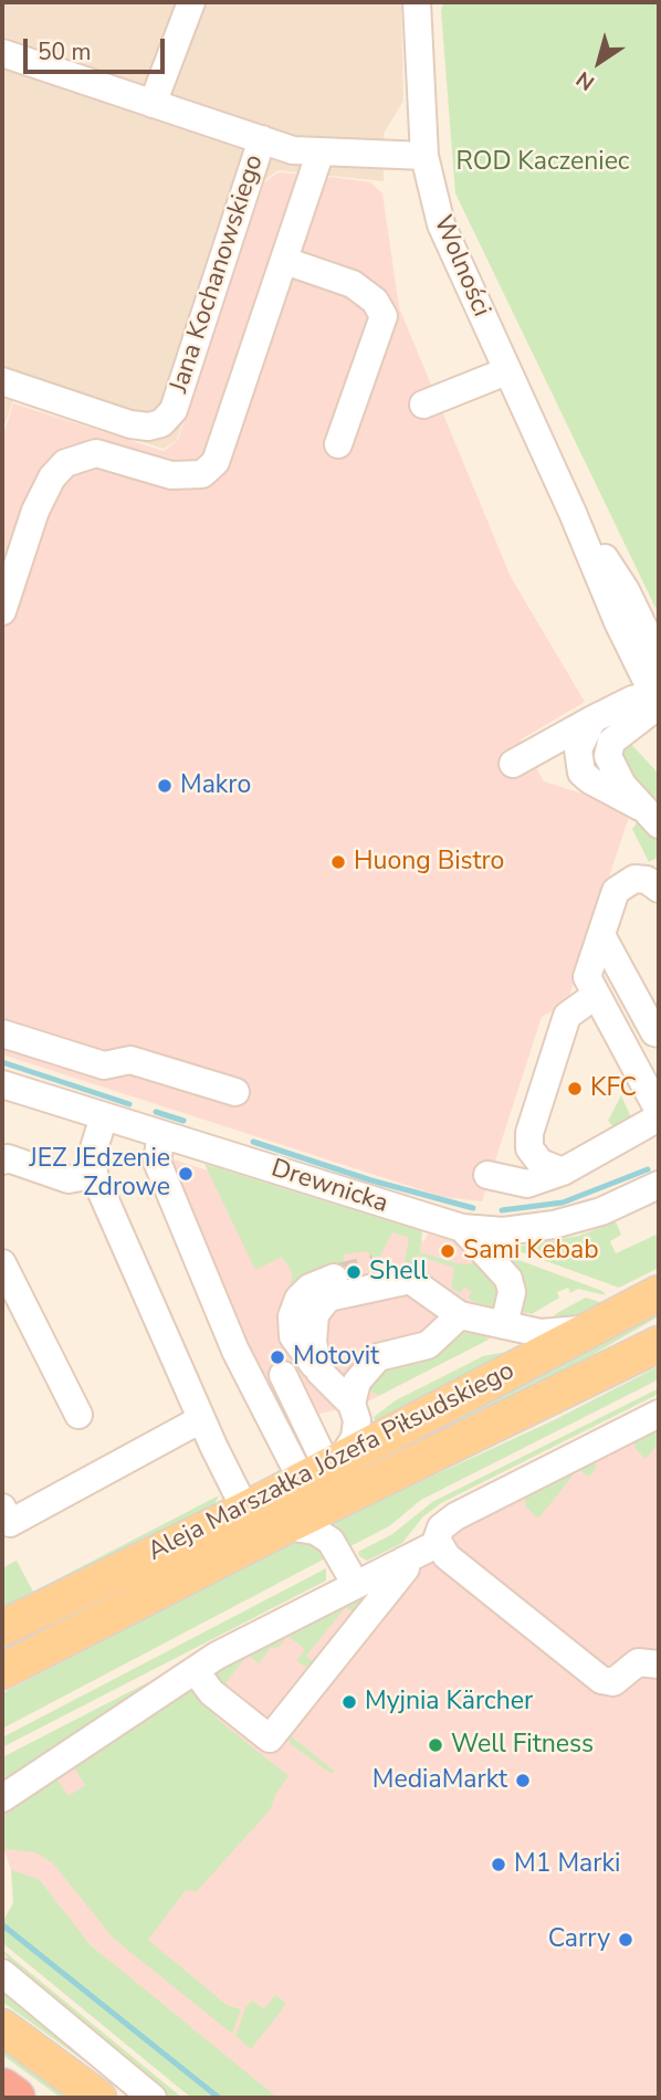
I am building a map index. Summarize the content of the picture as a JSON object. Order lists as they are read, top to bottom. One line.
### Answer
{"streets":{"main road":["Aleja Marszałka Józefa Piłsudskiego"],"street":["Wolności","Jana Kochanowskiego","Drewnicka"]},"parks":["ROD Kaczeniec"],"places":["Makro","Huong Bistro","KFC","JEZ JEdzenie Zdrowe","Sami Kebab","Shell","Motovit","Myjnia Kärcher","Well Fitness","MediaMarkt","M1 Marki","Carry"],"scale_bar":"50 m","north":"bottom left"}
